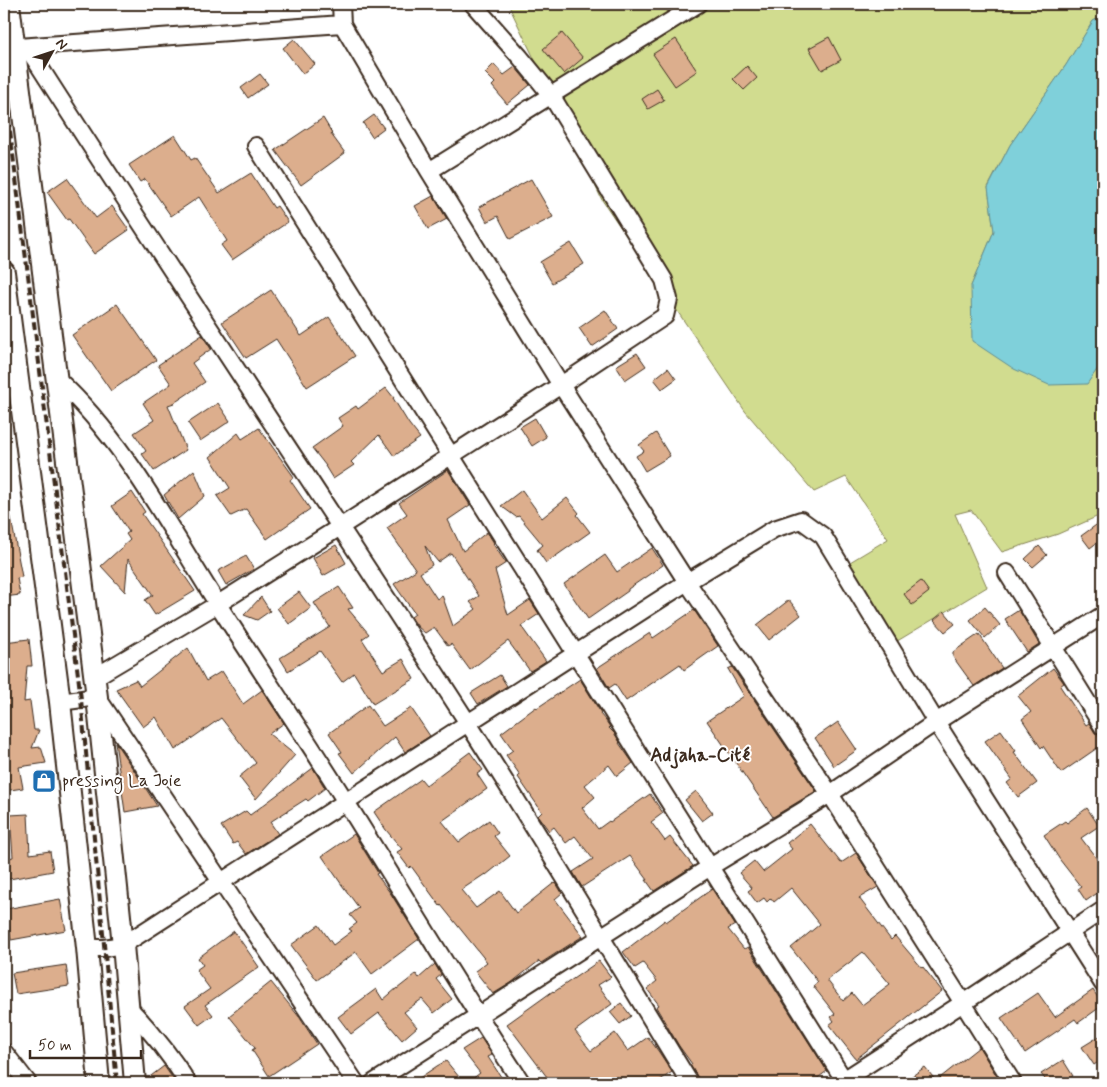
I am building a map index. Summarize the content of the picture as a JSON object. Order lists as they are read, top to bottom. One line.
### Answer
{"districts":["Adjaha-Cité"],"places":{"shop":["pressing La Joie"]},"scale_bar":"50 m","north":"top right"}
